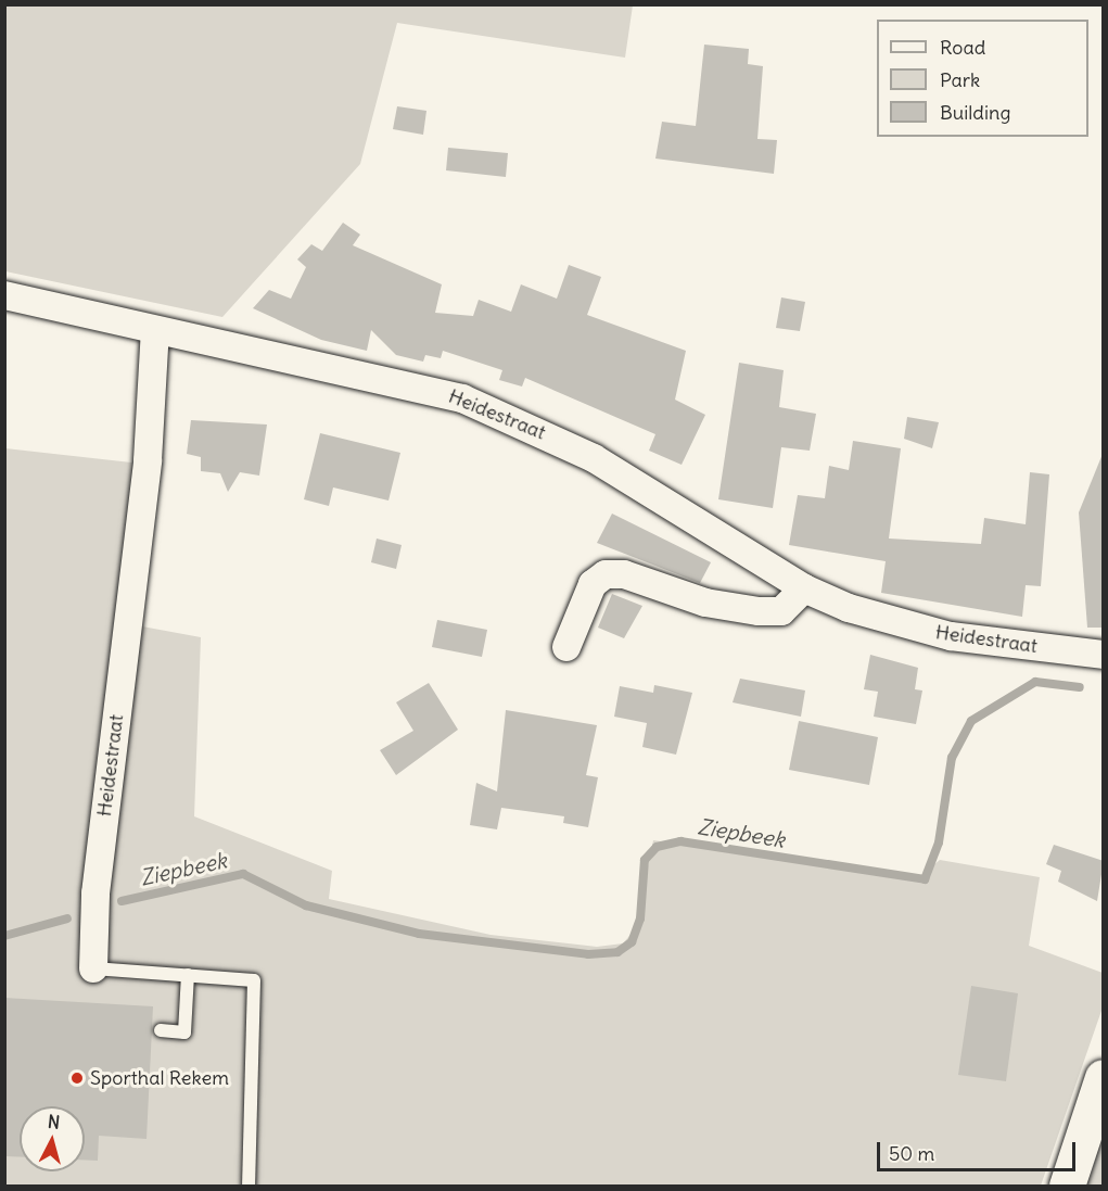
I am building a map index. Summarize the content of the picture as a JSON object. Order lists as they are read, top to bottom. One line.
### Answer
{"streets":{"street":["Heidestraat"]},"water":["Ziepbeek"],"places":["Sporthal Rekem"],"legend":["Road","Park","Building"],"scale_bar":"50 m","north":"top"}
